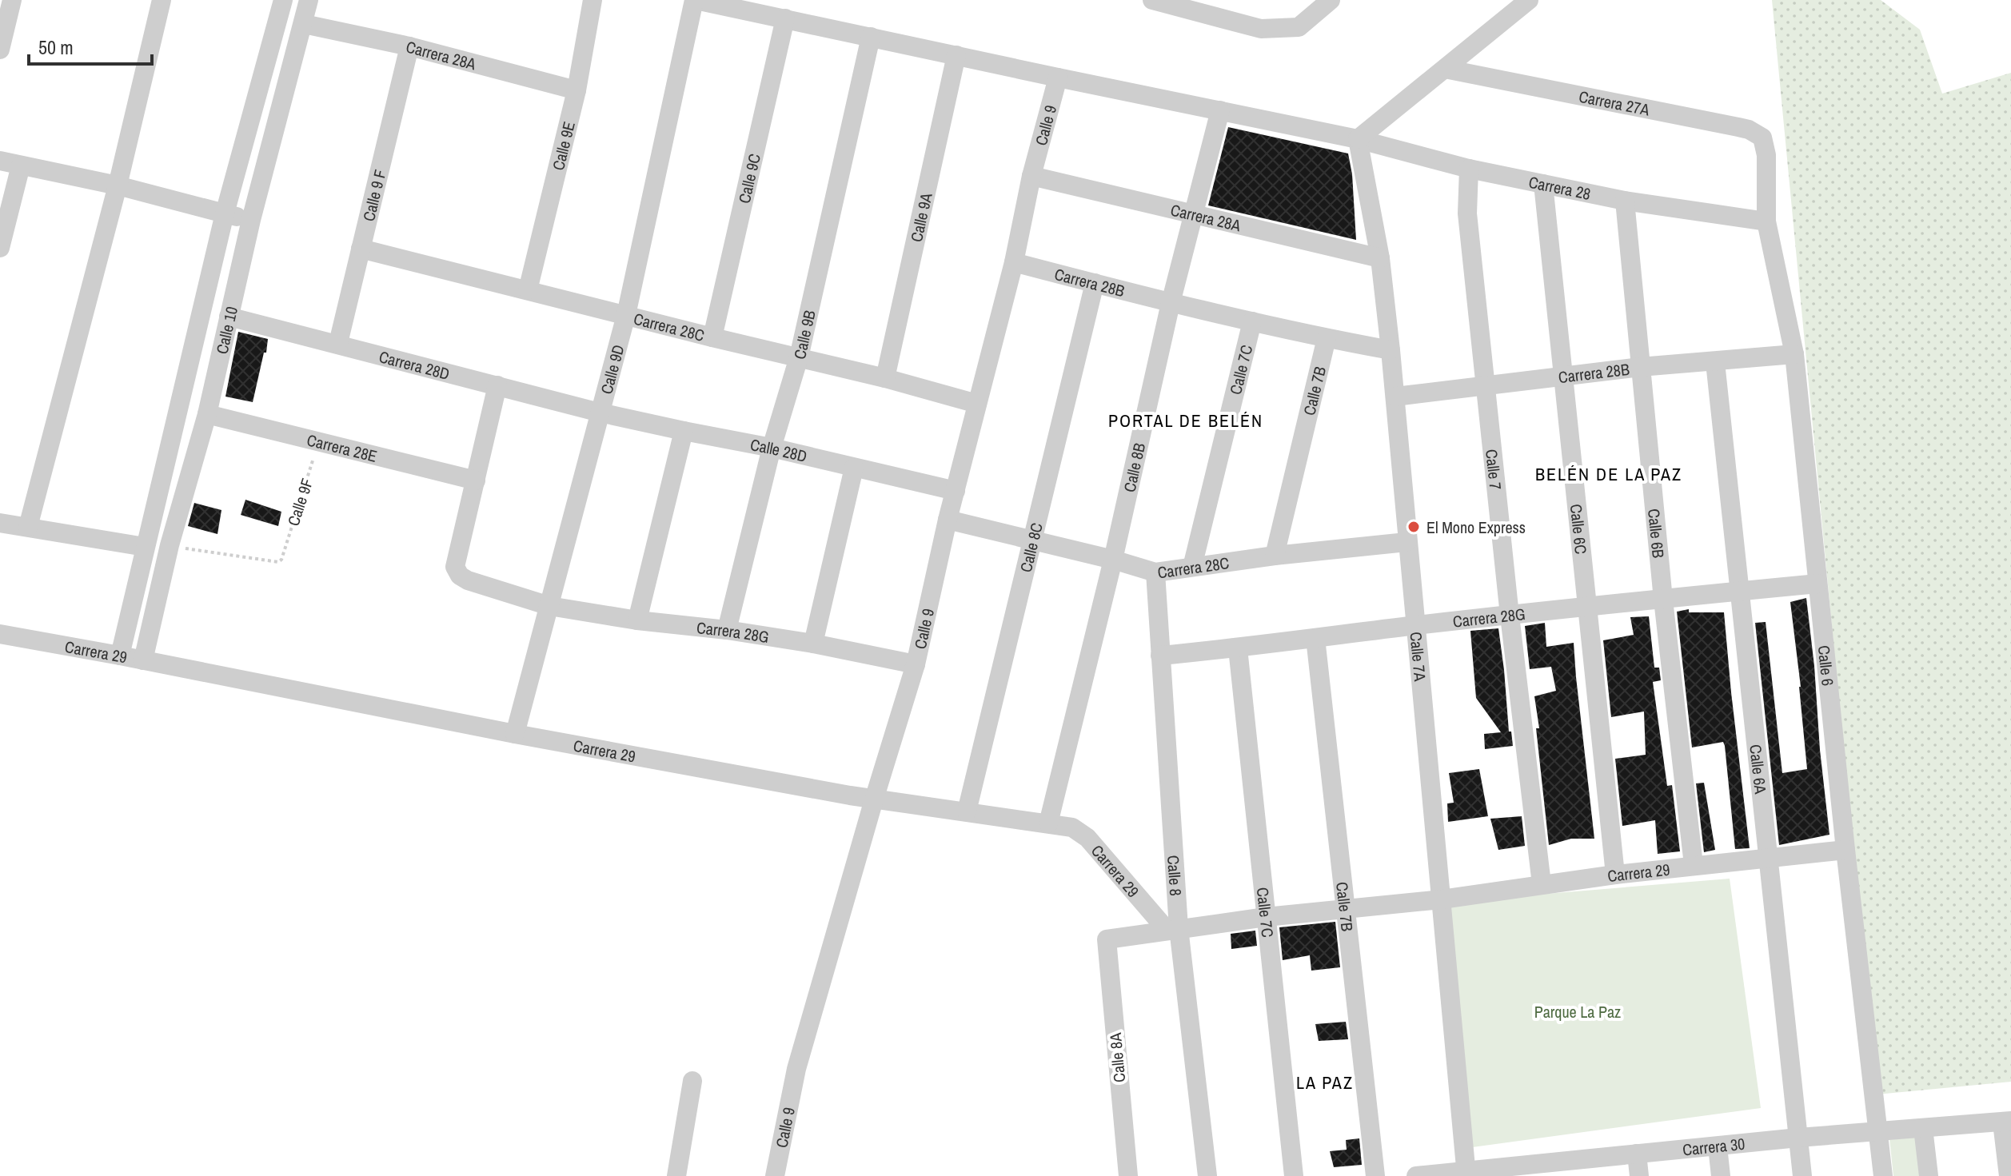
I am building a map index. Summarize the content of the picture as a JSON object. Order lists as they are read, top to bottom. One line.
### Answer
{"streets":{"street":["Carrera 28A","Carrera 27A","Calle 9","Calle 9E","Calle 9C","Carrera 28","Calle 9 F","Calle 9A","Carrera 28B","Carrera 28C","Calle 10","Calle 9B","Carrera 28D","Calle 9D","Calle 7C","Calle 7B","Carrera 28E","Calle 28D","Calle 8B","Calle 7","Calle 6C","Calle 6B","Calle 8C","Carrera 28G","Carrera 29","Calle 7A","Calle 6","Calle 6A","Calle 8","Calle 8A","Carrera 30"],"path":["Calle 9F"]},"crossings":[["Carrera 28A","Calle 9"],["Carrera 28A","Calle 9E"],["Carrera 28A","Calle 9 F"],["Carrera 28A","Calle 10"],["Carrera 28A","Calle 8B"],["Carrera 28A","Calle 7A"],["Carrera 27A","Calle 6"],["Calle 9","Carrera 28"],["Calle 9","Carrera 28B"],["Calle 9","Carrera 28C"],["Calle 9","Calle 28D"],["Calle 9","Carrera 28G"],["Calle 9","Carrera 29"],["Calle 9E","Carrera 28C"],["Calle 9C","Carrera 28"],["Calle 9C","Carrera 28C"],["Carrera 28","Calle 9A"],["Carrera 28","Calle 9B"],["Carrera 28","Calle 9D"],["Carrera 28","Calle 8B"],["Carrera 28","Calle 7"],["Carrera 28","Calle 6C"],["Carrera 28","Calle 6B"],["Carrera 28","Calle 7A"],["Carrera 28","Calle 6"],["Calle 9 F","Carrera 28C"],["Calle 9 F","Carrera 28D"],["Calle 9A","Carrera 28C"],["Carrera 28B","Calle 7C"],["Carrera 28B","Calle 7B"],["Carrera 28B","Calle 8B"],["Carrera 28B","Calle 7"],["Carrera 28B","Calle 6C"],["Carrera 28B","Calle 6B"],["Carrera 28B","Calle 8C"],["Carrera 28B","Calle 7A"],["Carrera 28B","Calle 6"],["Carrera 28B","Calle 6A"],["Carrera 28C","Calle 9B"],["Carrera 28C","Calle 9D"],["Carrera 28C","Calle 7C"],["Carrera 28C","Calle 7B"],["Carrera 28C","Calle 8B"],["Carrera 28C","Calle 8C"],["Carrera 28C","Calle 7A"],["Carrera 28C","Calle 8"],["Calle 10","Carrera 28D"],["Calle 10","Carrera 28E"],["Calle 10","Calle 9F"],["Calle 10","Carrera 29"],["Calle 9B","Calle 28D"],["Calle 9B","Carrera 28G"],["Carrera 28D","Calle 9D"],["Carrera 28D","Calle 28D"],["Calle 9D","Calle 28D"],["Calle 9D","Carrera 28G"],["Calle 9D","Carrera 29"],["Calle 7C","Carrera 28G"],["Calle 7C","Carrera 29"],["Calle 7B","Carrera 28G"],["Calle 7B","Carrera 29"],["Carrera 28E","Calle 9F"],["Carrera 28E","Carrera 28G"],["Calle 8B","Carrera 29"],["Calle 7","Carrera 28G"],["Calle 7","Carrera 29"],["Calle 6C","Carrera 28G"],["Calle 6C","Carrera 29"],["Calle 6B","Carrera 28G"],["Calle 6B","Carrera 29"],["Calle 8C","Carrera 29"],["Carrera 28G","Calle 7A"],["Carrera 28G","Calle 6"],["Carrera 28G","Calle 6A"],["Carrera 28G","Calle 8"],["Carrera 29","Calle 7A"],["Carrera 29","Calle 6"],["Carrera 29","Calle 6A"],["Carrera 29","Calle 8"],["Carrera 29","Calle 8A"],["Calle 7A","Carrera 30"],["Calle 6","Carrera 30"],["Calle 6A","Carrera 30"]],"districts":["PORTAL DE BELÉN","BELÉN DE LA PAZ","LA PAZ"],"parks":["Parque La Paz"],"places":["El Mono Express"],"scale_bar":"50 m"}
